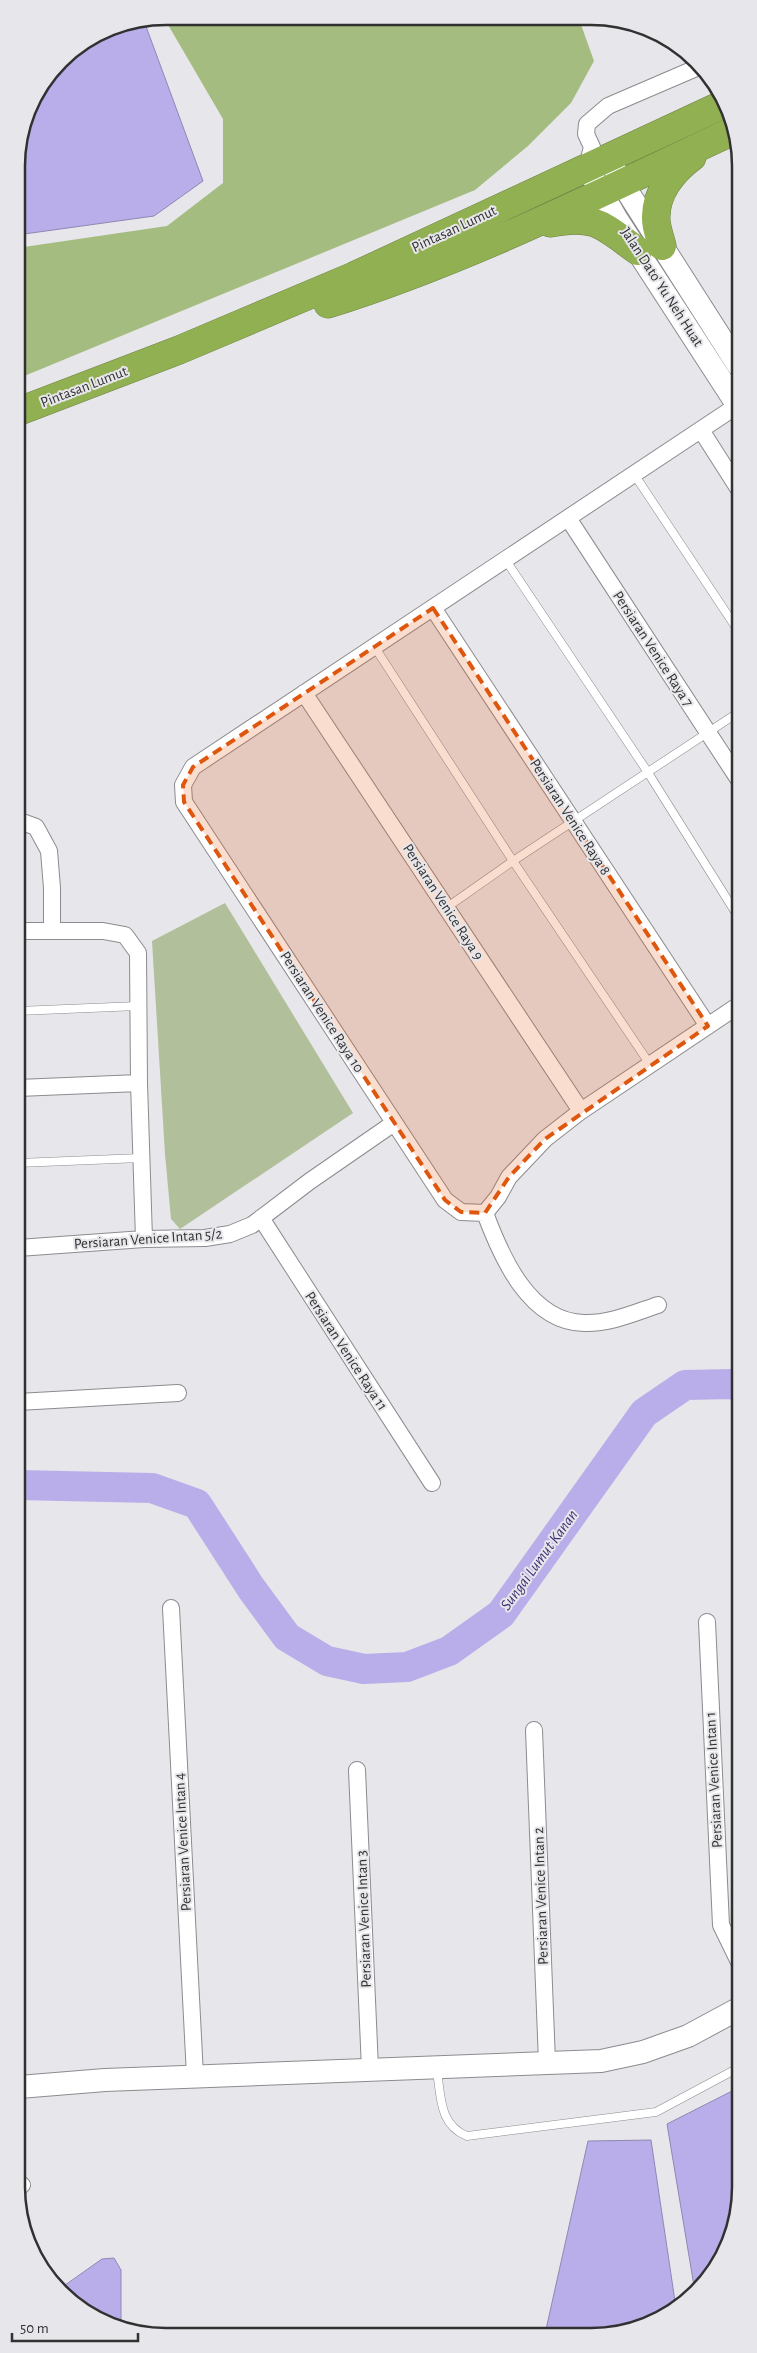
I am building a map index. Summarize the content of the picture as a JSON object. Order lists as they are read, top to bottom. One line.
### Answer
{"streets":{"highway":["Pintasan Lumut"],"street":["Jalan Dato' Yu Neh Huat","Persiaran Venice Raya 7","Persiaran Venice Raya 8","Persiaran Venice Raya 9","Persiaran Venice Raya 10","Persiaran Venice Intan 5/2","Persiaran Venice Raya 11","Persiaran Venice Intan 1","Persiaran Venice Intan 4","Persiaran Venice Intan 2","Persiaran Venice Intan 3"]},"crossings":[["Pintasan Lumut","Jalan Dato' Yu Neh Huat"],["Persiaran Venice Raya 9","Persiaran Venice Raya 10"],["Persiaran Venice Raya 10","Persiaran Venice Intan 5/2"],["Persiaran Venice Intan 5/2","Persiaran Venice Raya 11"]],"water":["Sungai Lumut Kanan"],"scale_bar":"50 m"}
